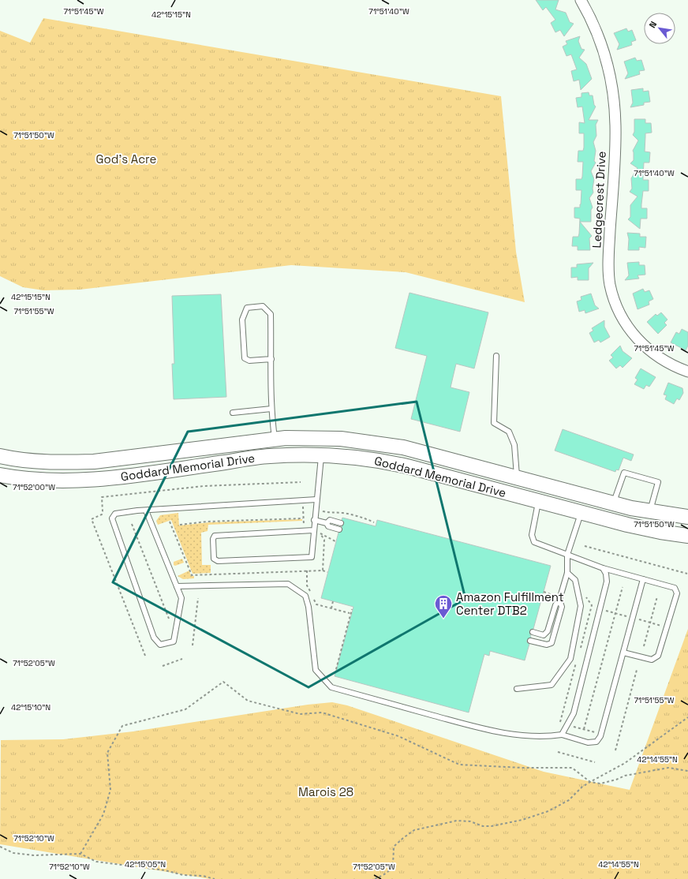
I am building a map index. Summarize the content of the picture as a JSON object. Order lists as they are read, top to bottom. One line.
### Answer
{"streets":{"main road":["Goddard Memorial Drive"],"street":["Ledgecrest Drive"]},"parks":["God's Acre","Marois 28"],"places":{"building":["Amazon Fulfillment Center DTB2"]},"north":"top left","coordinates":["71°51'45\"W","71°51'40\"W","42°15'15\"N","71°51'50\"W","71°51'55\"W","71°52'00\"W","71°52'05\"W","42°15'10\"N","42°14'55\"N","71°52'10\"W","42°15'05\"N"]}
